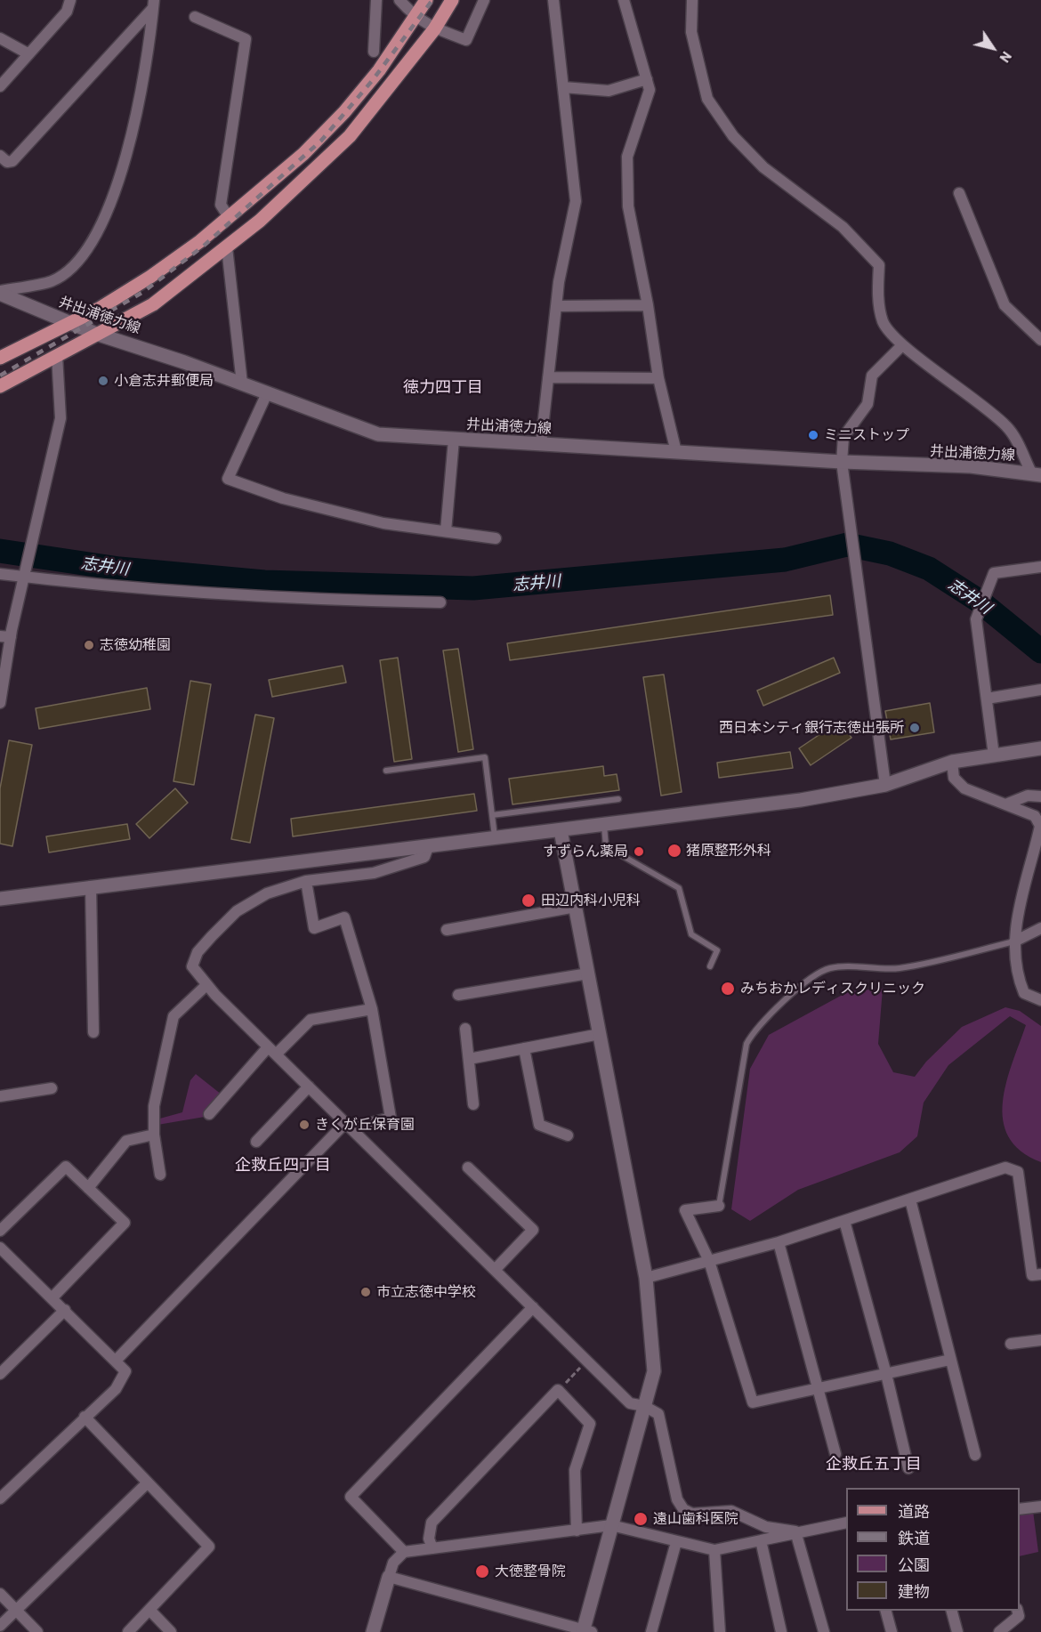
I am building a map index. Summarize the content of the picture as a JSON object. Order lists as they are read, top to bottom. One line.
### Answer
{"streets":{"street":["井出浦徳力線"]},"districts":["徳力四丁目","企救丘四丁目","企救丘五丁目"],"water":["志井川"],"places":["小倉志井郵便局","ミニストップ","志徳幼稚園","西日本シティ銀行志徳出張所","猪原整形外科","すずらん薬局","田辺内科小児科","みちおかレディスクリニック","きくが丘保育園","市立志徳中学校","遠山歯科医院","大徳整骨院"],"legend":["道路","鉄道","公園","建物"],"north":"bottom right"}
